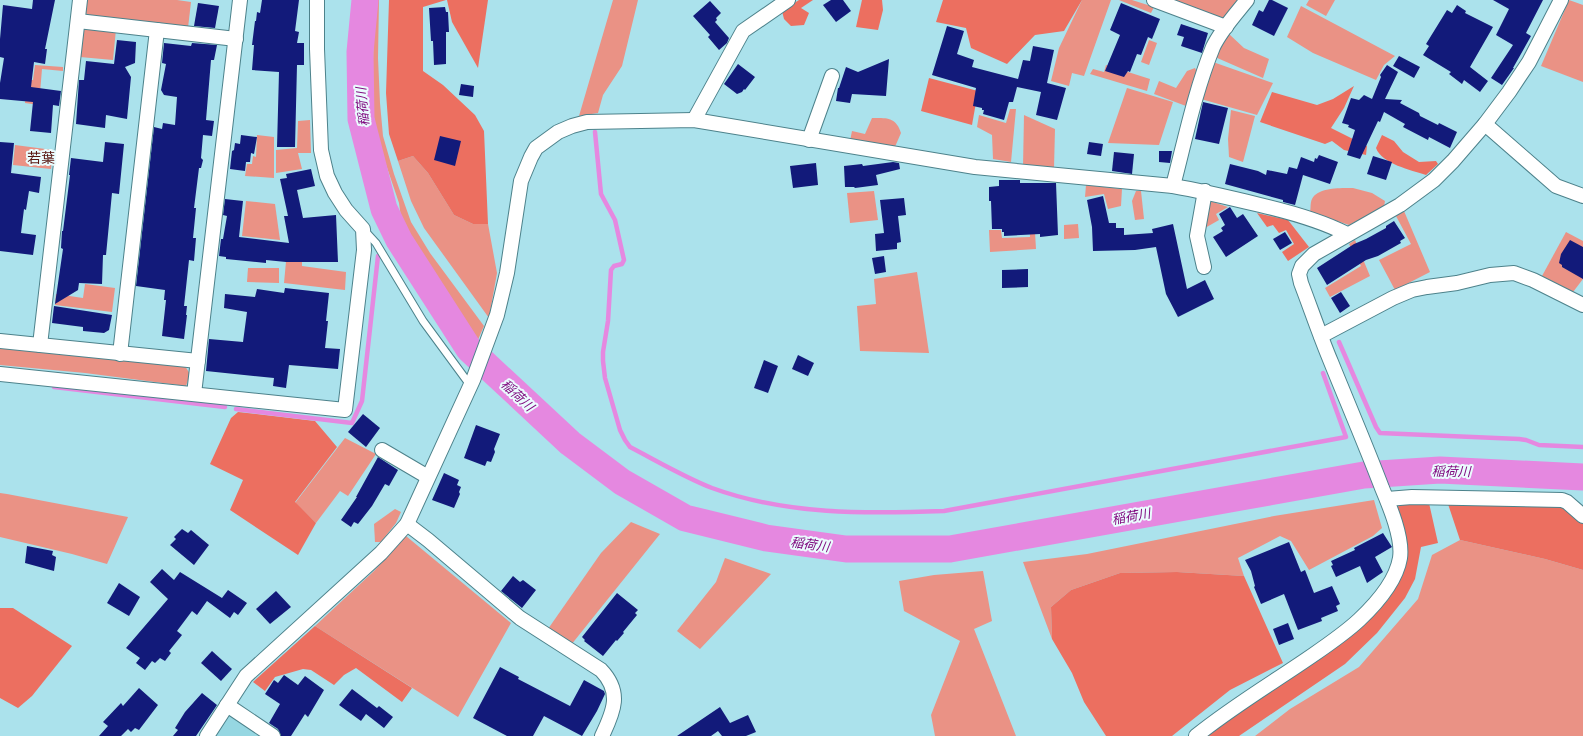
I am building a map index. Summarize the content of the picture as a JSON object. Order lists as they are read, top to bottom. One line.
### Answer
{"districts":["若葉"],"water":["稲荷川"]}
